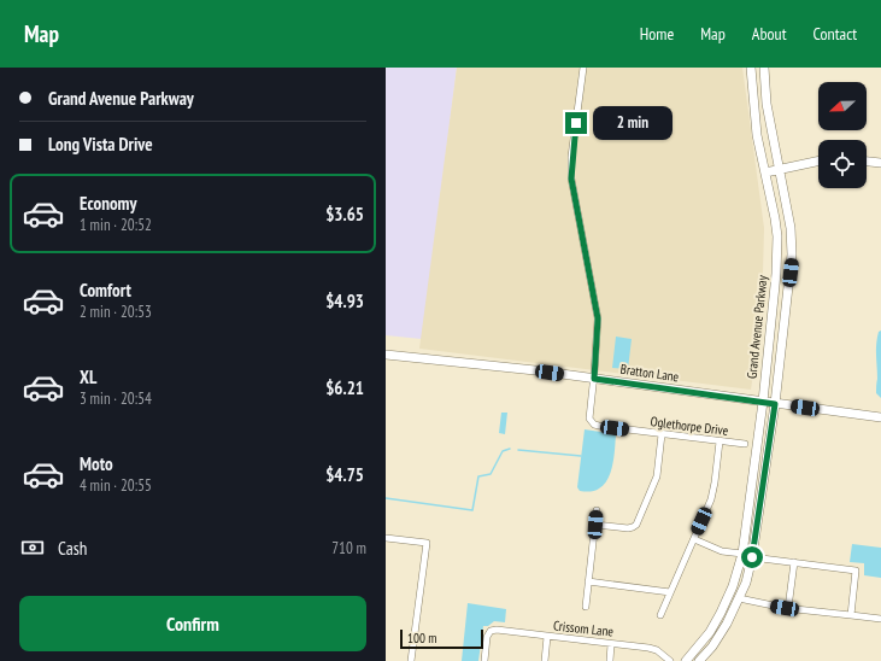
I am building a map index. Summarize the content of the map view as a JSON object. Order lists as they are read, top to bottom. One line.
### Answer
{"streets":{"street":["Grand Avenue Parkway","Bratton Lane","Oglethorpe Drive","Crissom Lane"]},"crossings":[["Grand Avenue Parkway","Bratton Lane"],["Bratton Lane","Oglethorpe Drive"]],"scale_bar":"100 m","north":"left","page":{"header":"Map","nav":["Home","Map","About","Contact"],"banner":["Grand Avenue Parkway","Long Vista Drive"],"bubble":"2 min","list":[{"name":"Economy","note":"1 min · 20:52","value":"$3.65"},{"name":"Comfort","note":"2 min · 20:53","value":"$4.93"},{"name":"XL","note":"3 min · 20:54","value":"$6.21"},{"name":"Moto","note":"4 min · 20:55","value":"$4.75"}],"pay":["Cash","710 m"],"buttons":"Confirm","scale":"100 m"}}
